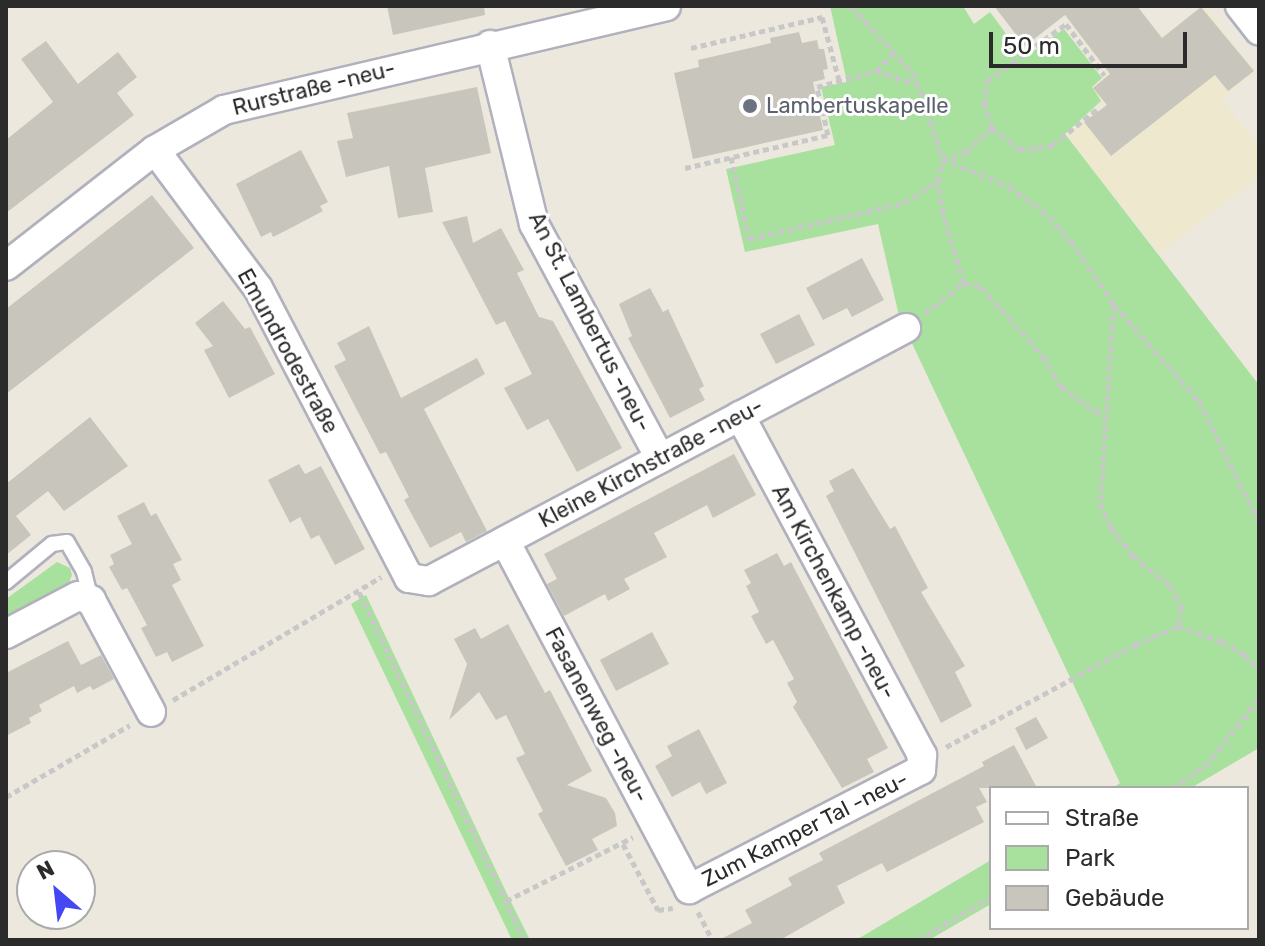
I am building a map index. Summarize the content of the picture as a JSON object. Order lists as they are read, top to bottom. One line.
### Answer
{"streets":{"street":["Rurstraße -neu-","An St. Lambertus -neu-","Emundrodestraße","Kleine Kirchstraße -neu-","Am Kirchenkamp -neu-","Fasanenweg -neu-","Zum Kamper Tal -neu-"]},"crossings":[["Rurstraße -neu-","An St. Lambertus -neu-"],["Rurstraße -neu-","Emundrodestraße"],["An St. Lambertus -neu-","Kleine Kirchstraße -neu-"],["Emundrodestraße","Kleine Kirchstraße -neu-"],["Kleine Kirchstraße -neu-","Am Kirchenkamp -neu-"],["Kleine Kirchstraße -neu-","Fasanenweg -neu-"],["Am Kirchenkamp -neu-","Zum Kamper Tal -neu-"],["Fasanenweg -neu-","Zum Kamper Tal -neu-"]],"places":["Lambertuskapelle"],"legend":["Straße","Park","Gebäude"],"scale_bar":"50 m","north":"top left"}
